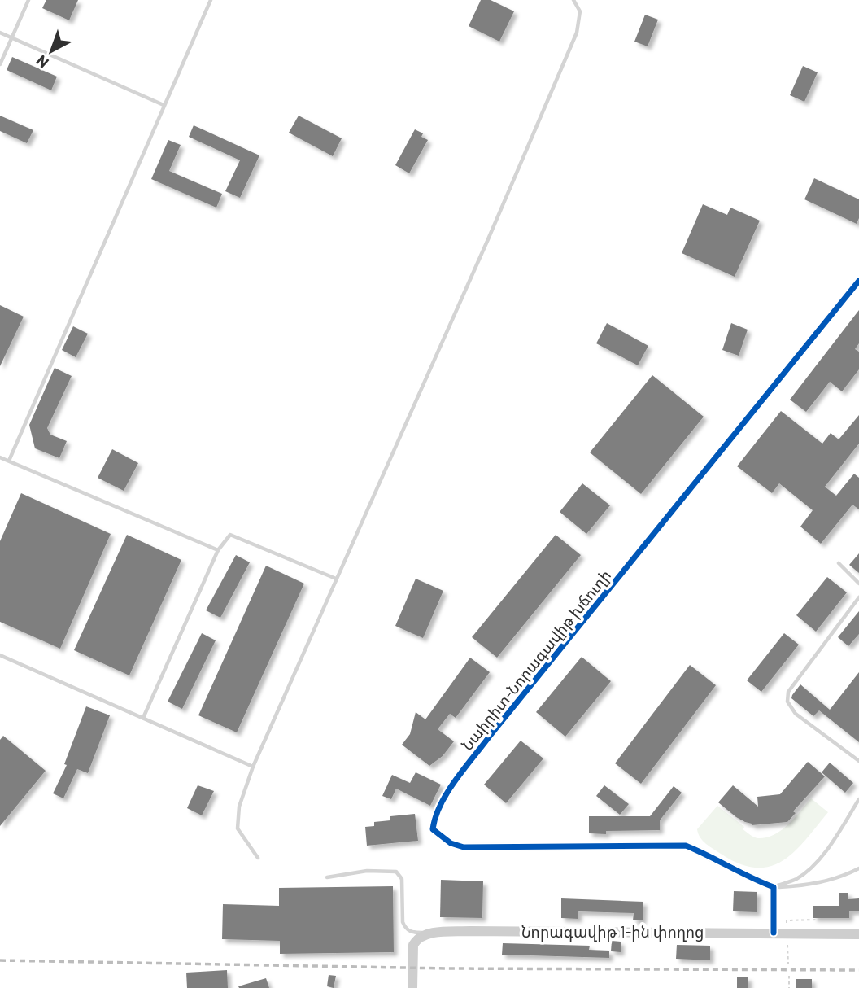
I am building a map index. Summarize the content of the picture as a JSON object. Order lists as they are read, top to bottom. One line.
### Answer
{"streets":{"main road":["Նորագավիթ 1-ին փողոց"],"street":["Նաիրիտ-Նորագավիթ խճուղի"]},"north":"bottom left"}
